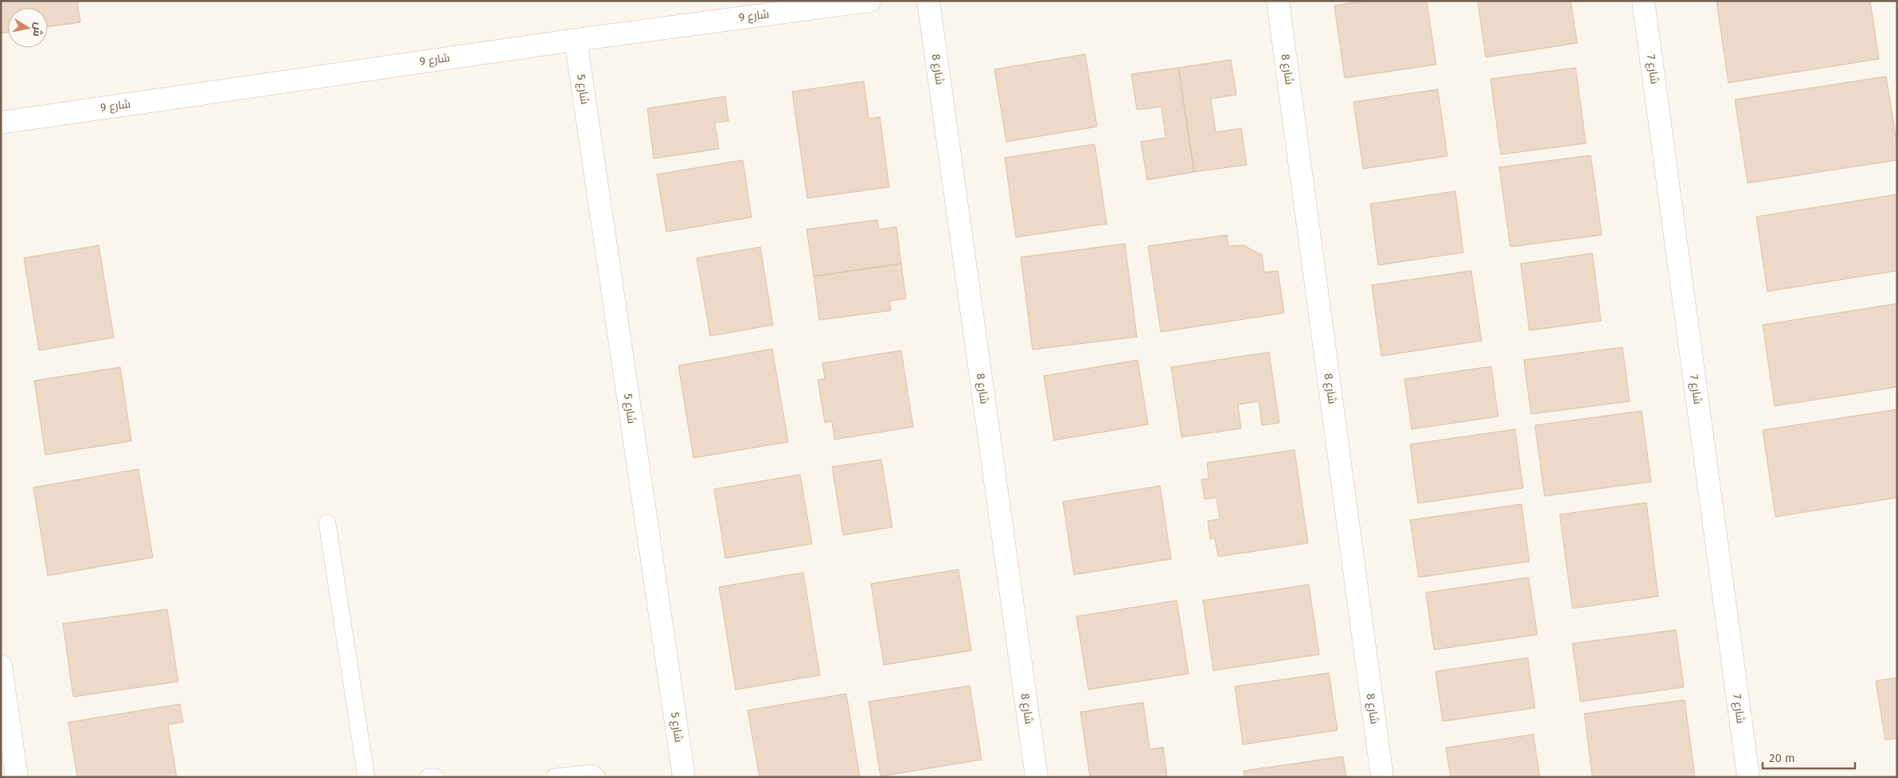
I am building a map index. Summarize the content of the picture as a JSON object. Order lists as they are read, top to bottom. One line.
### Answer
{"streets":{"street":["شارع 9","شارع 8","شارع 7","شارع 5"]},"crossings":[["شارع 9","شارع 5"]],"scale_bar":"20 m","north":"right"}
